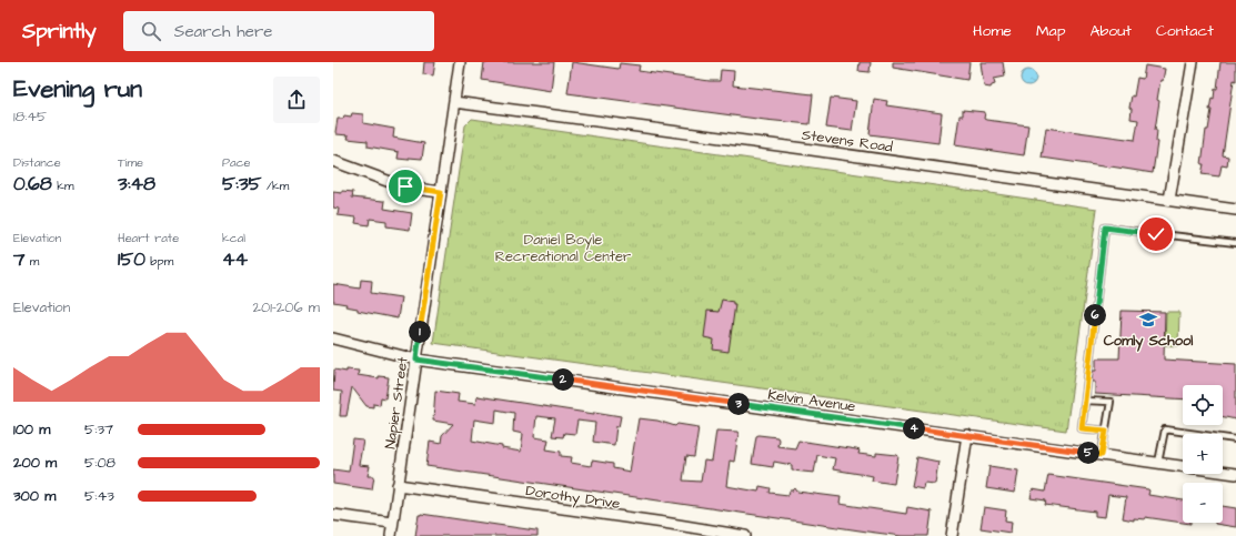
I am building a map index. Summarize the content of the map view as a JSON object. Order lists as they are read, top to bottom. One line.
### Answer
{"streets":{"street":["Stevens Road","Kelvin Avenue","Napier Street","Dorothy Drive"]},"crossings":[["Stevens Road","Napier Street"],["Kelvin Avenue","Napier Street"],["Napier Street","Dorothy Drive"]],"parks":["Daniel Boyle Recreational Center"],"places":{"school or university":["Comly School"]},"page":{"header":"Sprintly","search":"Search here","nav":["Home","Map","About","Contact"],"heading":["Evening run","18:45"],"stats":[["Distance","0.68 km"],["Time","3:48"],["Pace","5:35 /km"],["Elevation","7 m"],["Heart rate","150 bpm"],["kcal","44"]],"chart":["Elevation","201–206 m"],"pins":["6","1","2","3","4","5"],"map_buttons":["+","−"],"list":[{"name":"100 m","note":"5:37"},{"name":"200 m","note":"5:08"},{"name":"300 m","note":"5:43"}]}}
